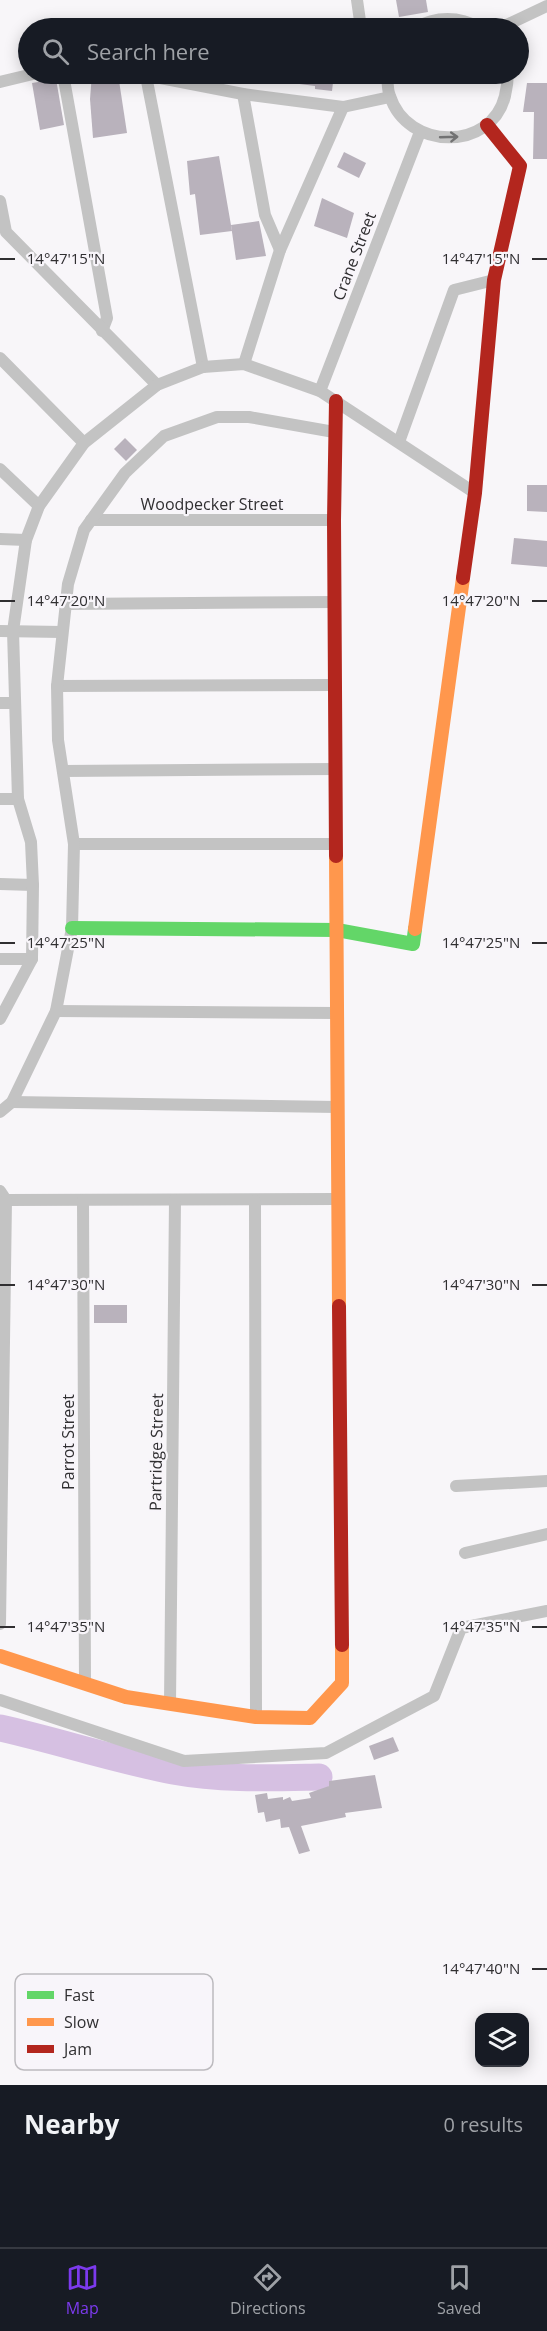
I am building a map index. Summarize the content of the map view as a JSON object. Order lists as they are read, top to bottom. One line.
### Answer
{"streets":{"street":["Crane Street","Woodpecker Street","Parrot Street","Partridge Street"]},"legend":["Fast","Slow","Jam"],"page":{"search":"Search here","heading":["Nearby","0 results"],"nav":["Map","Directions","Saved"]},"coordinates":["14°47'15\"N","14°47'20\"N","14°47'25\"N","14°47'30\"N","14°47'35\"N","14°47'40\"N"]}
